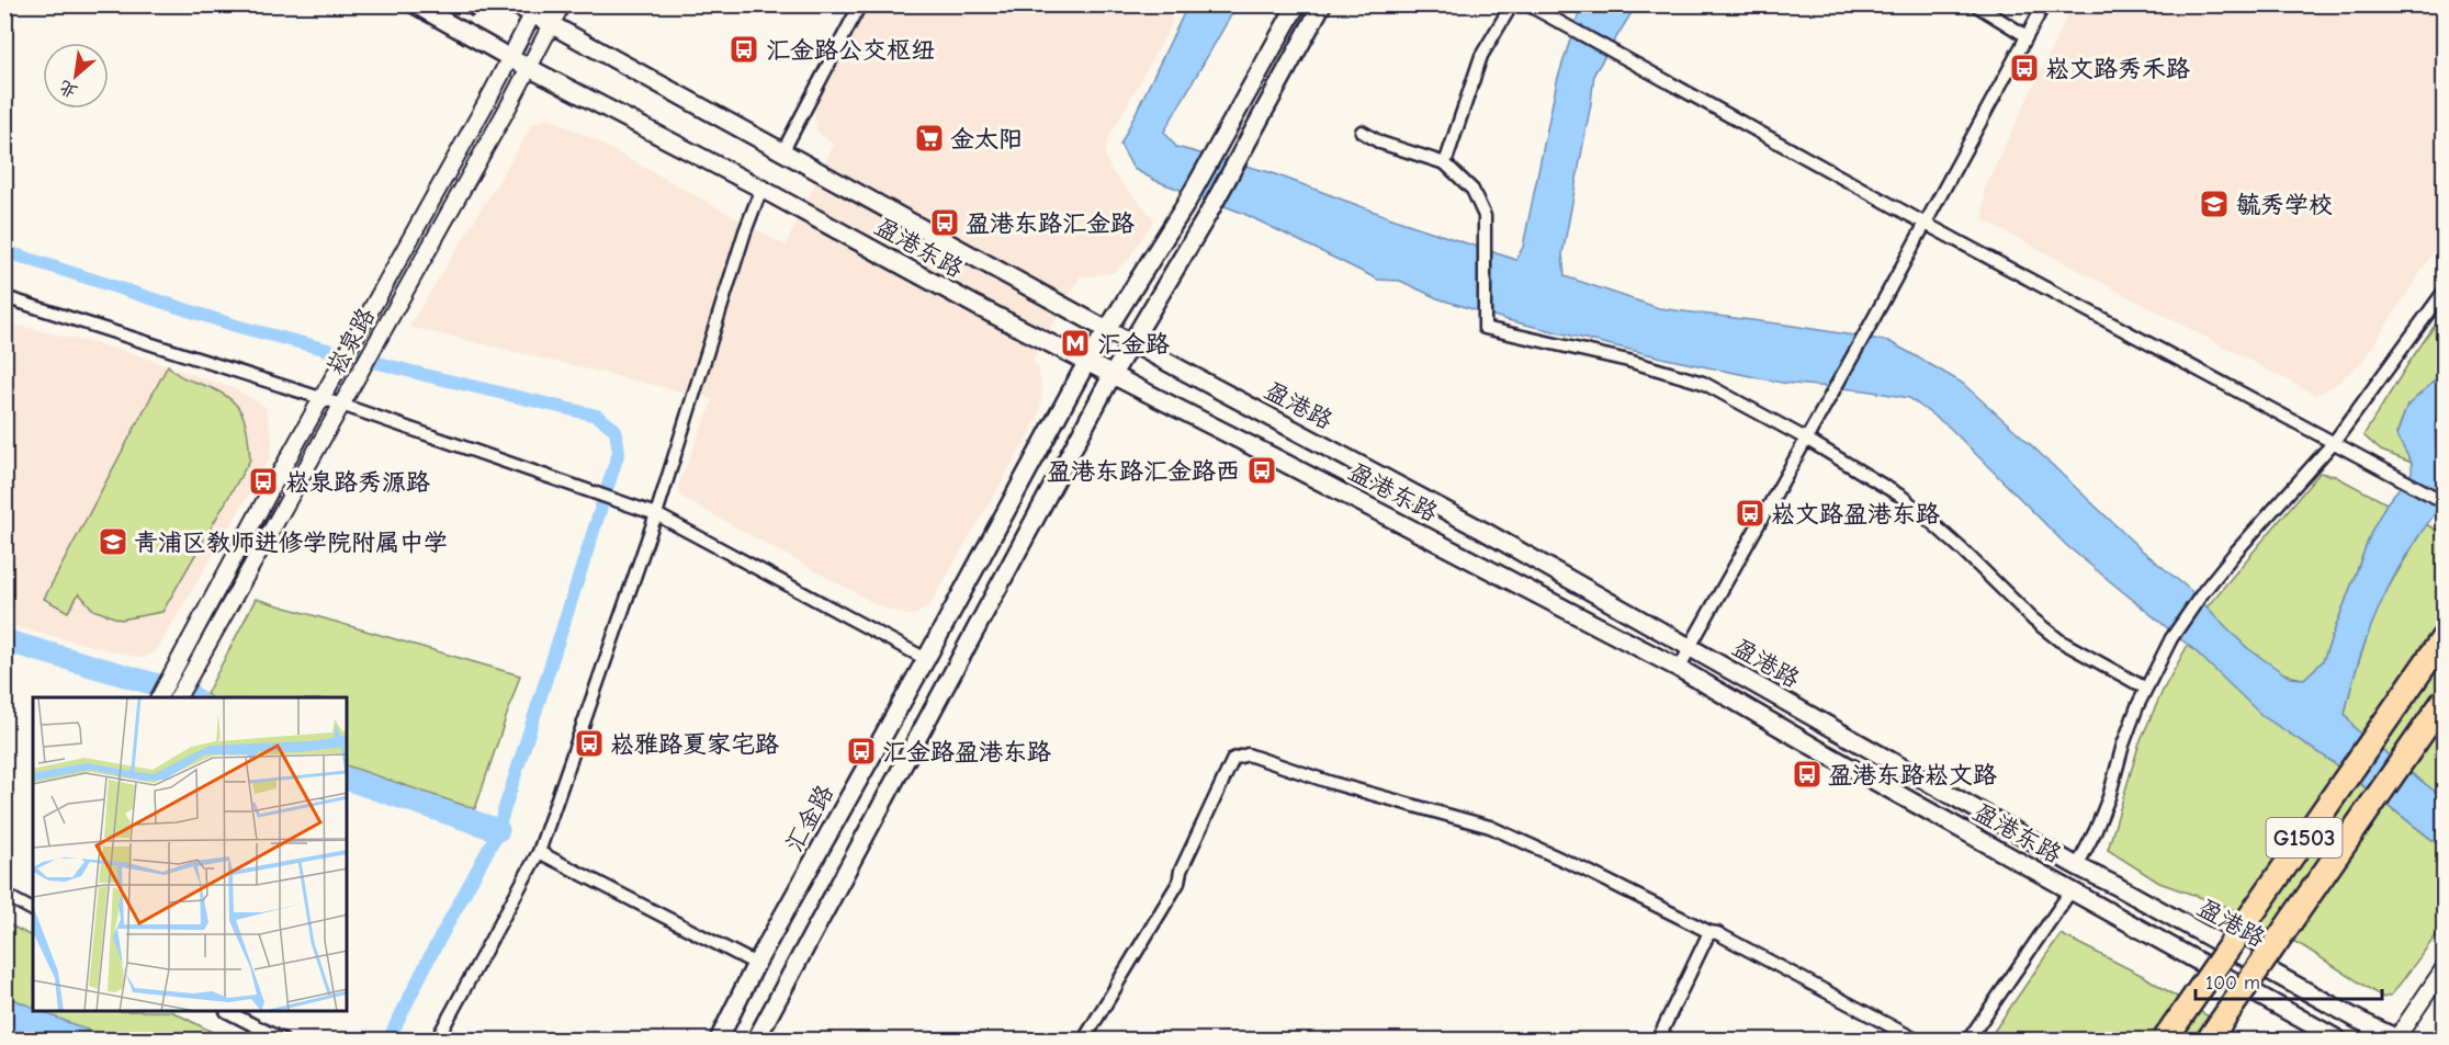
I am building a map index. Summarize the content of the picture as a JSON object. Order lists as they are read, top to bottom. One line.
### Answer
{"streets":{"highway":["G1503"],"main road":["盈港东路","盈港路","汇金路"],"street":["崧泉路"]},"crossings":[["盈港东路","崧泉路"],["盈港东路","盈港路"],["盈港东路","汇金路"],["盈港路","汇金路"]],"places":{"bus stop":["汇金路公交枢纽","崧文路秀禾路","盈港东路汇金路","盈港东路汇金路西","崧泉路秀源路","崧文路盈港东路","崧雅路夏家宅路","汇金路盈港东路","盈港东路崧文路"],"supermarket":["金太阳"],"school or university":["毓秀学校","青浦区教师进修学院附属中学"],"metro station":["汇金路"]},"scale_bar":"100 m","north":"bottom left"}
